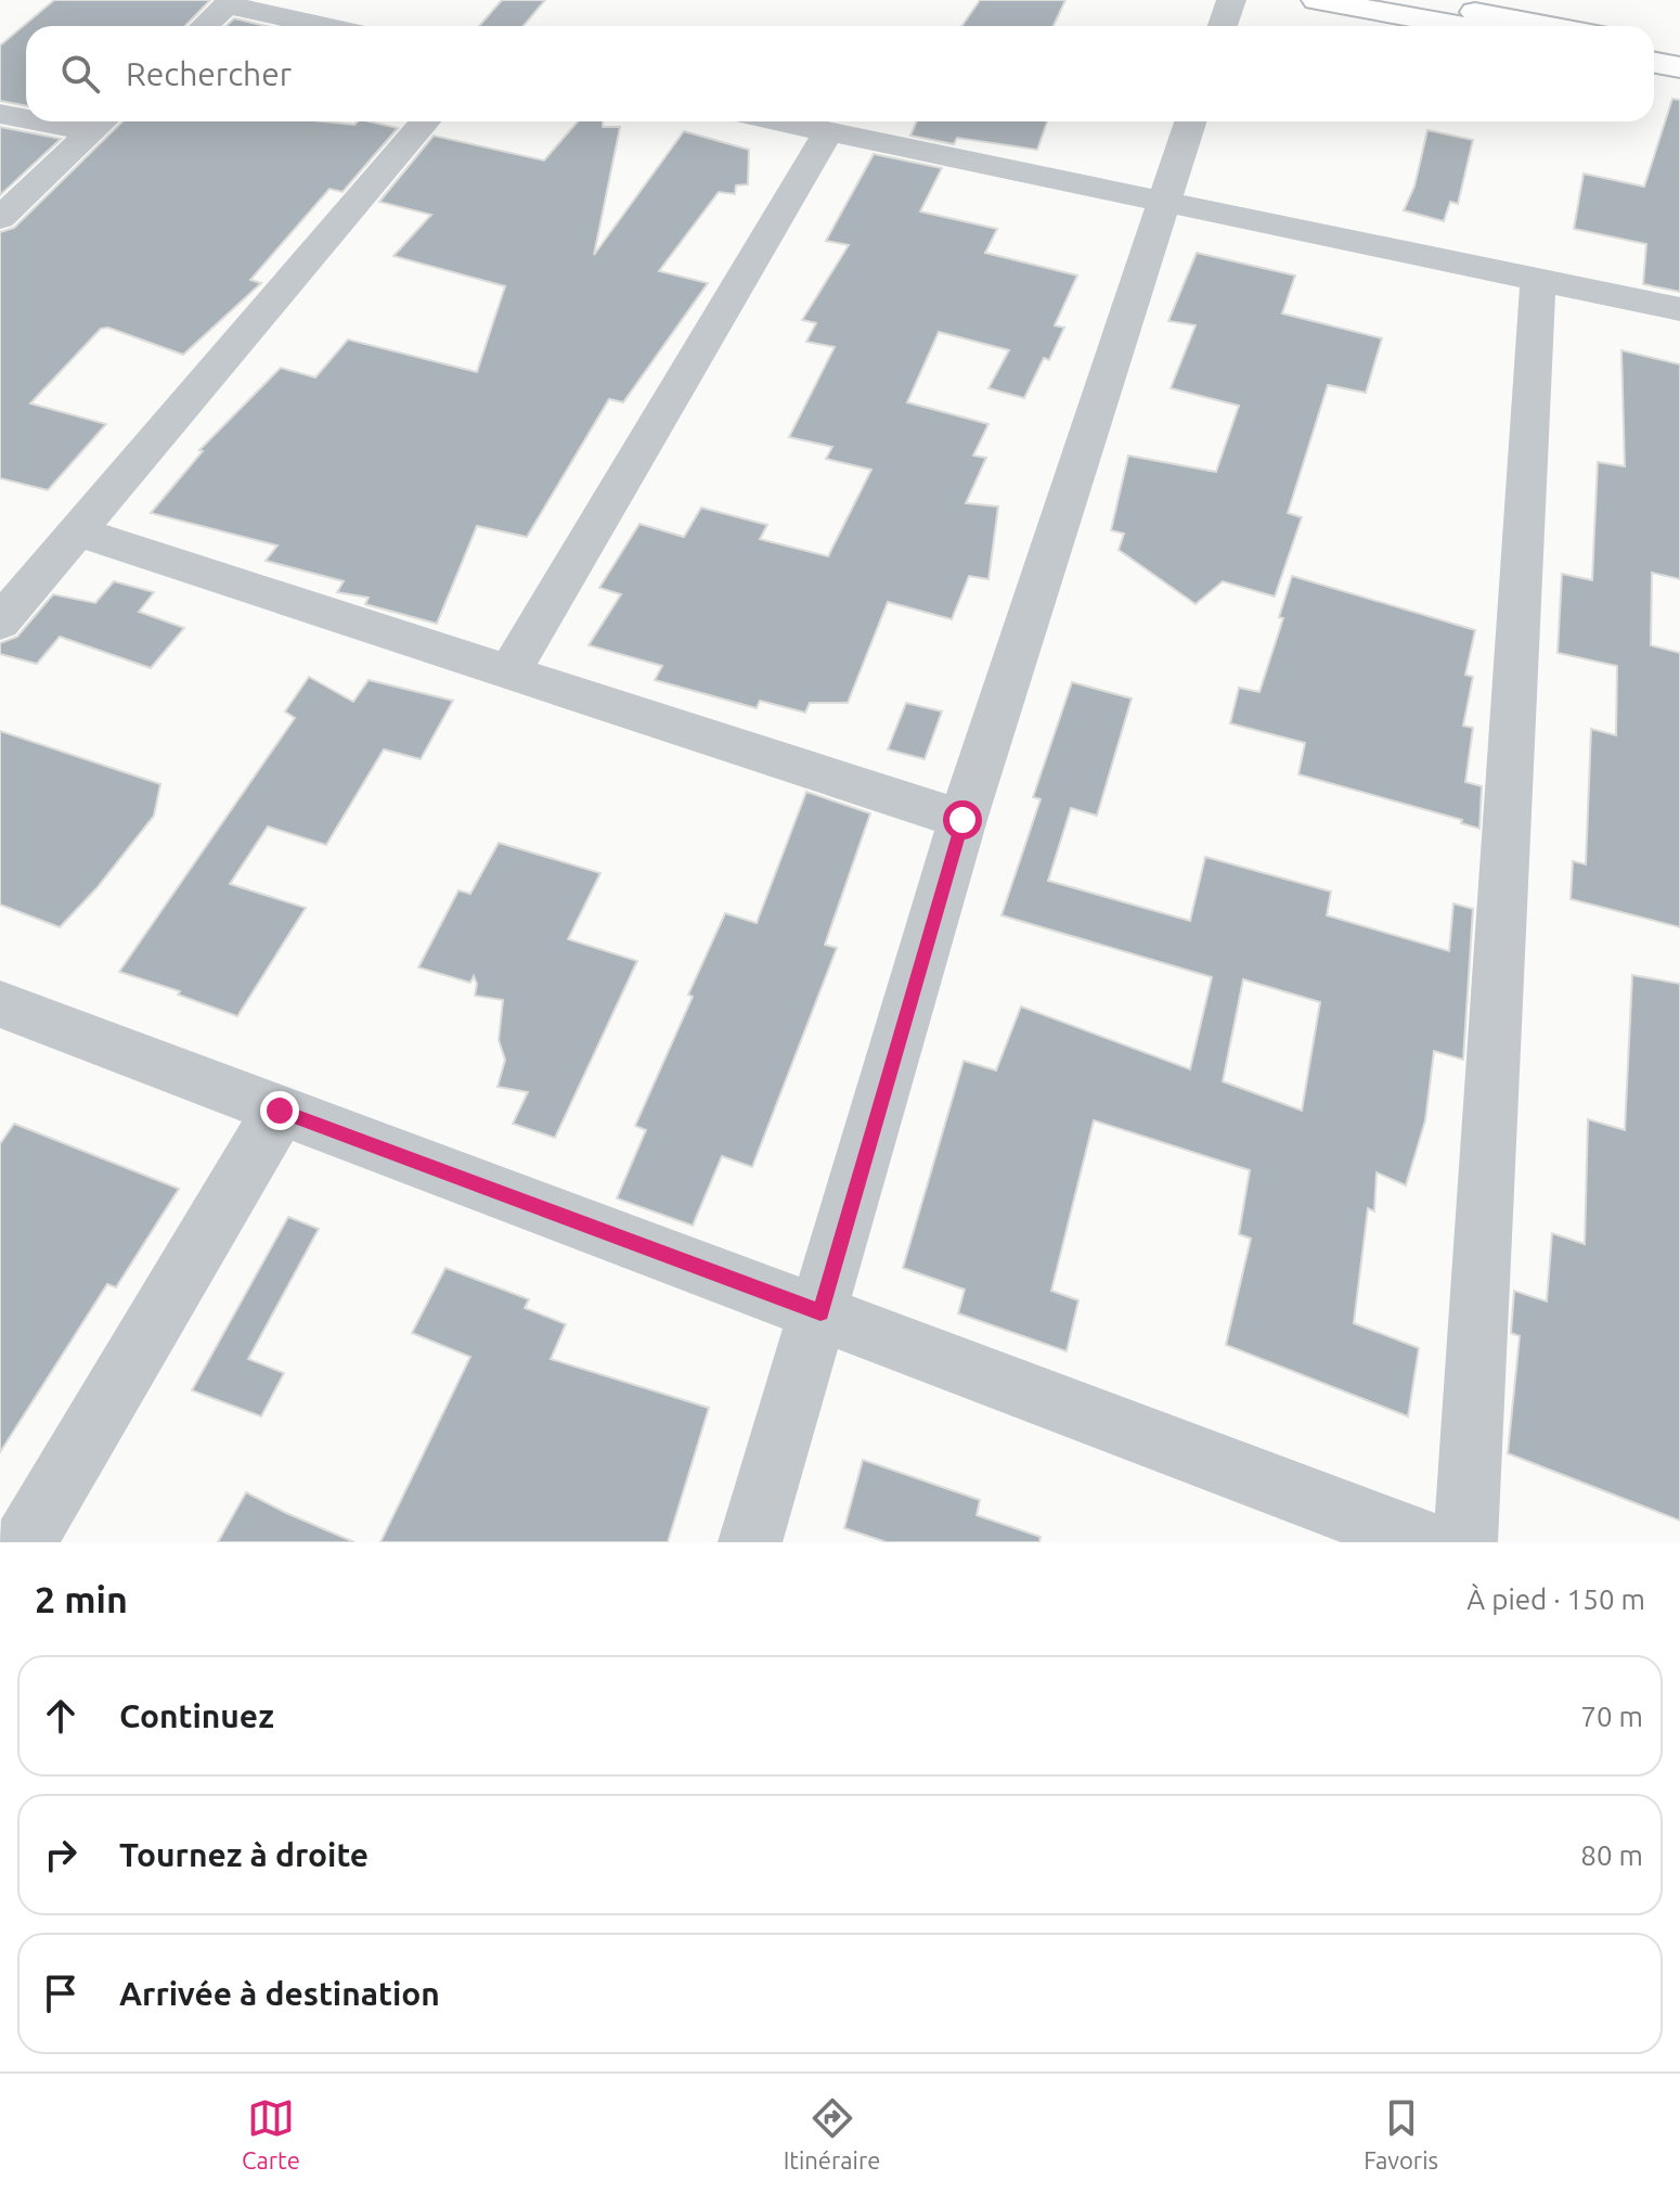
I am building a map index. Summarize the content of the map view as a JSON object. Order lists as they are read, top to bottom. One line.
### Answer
{"page":{"search":"Rechercher","heading":["2 min","À pied · 150 m"],"list":[["Continuez","70 m"],["Tournez à droite","80 m"],"Arrivée à destination"],"nav":["Carte","Itinéraire","Favoris"]}}
